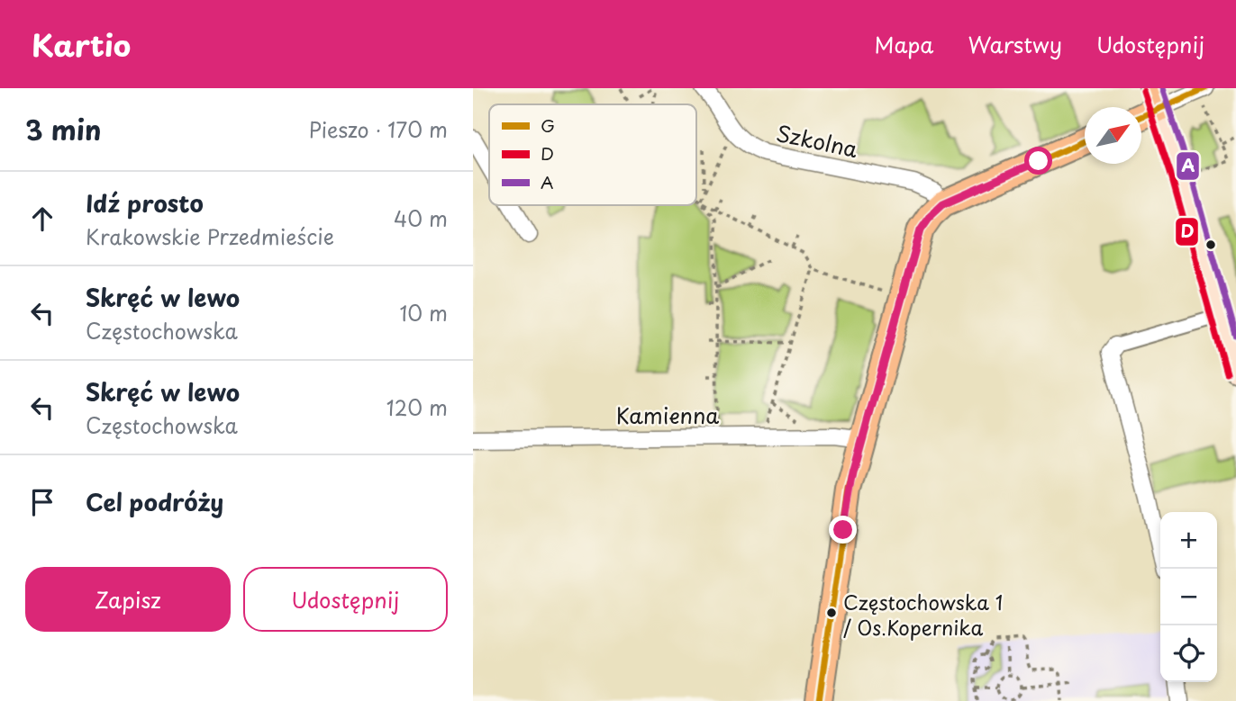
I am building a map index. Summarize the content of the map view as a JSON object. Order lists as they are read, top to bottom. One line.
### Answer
{"streets":{"street":["Szkolna","Kamienna"]},"places":["Częstochowska 1 / Os.Kopernika"],"lines":["transit line G","transit line A","transit line D"],"legend":["G","D","A"],"north":"top right","page":{"header":"Kartio","nav":["Mapa","Warstwy","Udostępnij"],"heading":["3 min","Pieszo · 170 m"],"list":[["Idź prosto","Krakowskie Przedmieście","40 m"],["Skręć w lewo","Częstochowska","10 m"],["Skręć w lewo","Częstochowska","120 m"],"Cel podróży"],"map_buttons":["+","−"],"buttons":["Zapisz","Udostępnij"]}}
